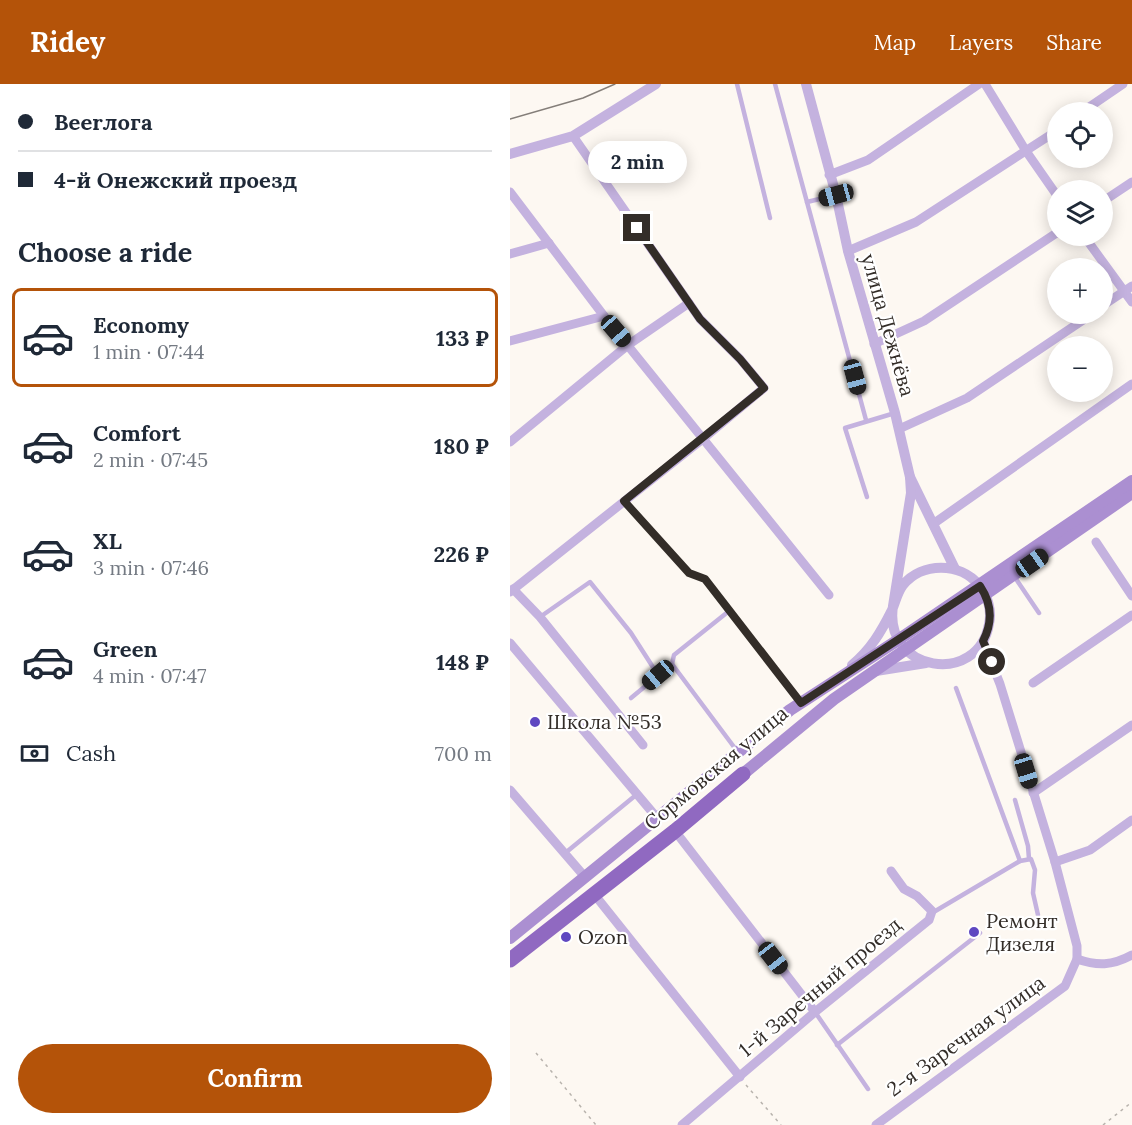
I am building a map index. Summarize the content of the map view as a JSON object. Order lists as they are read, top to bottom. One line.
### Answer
{"streets":{"highway":["Сормовская улица"],"street":["улица Дежнёва","1-й Заречный проезд","2-я Заречная улица"]},"places":["Школа №53","Ремонт Дизеля","Ozon"],"page":{"header":"Ridey","nav":["Map","Layers","Share"],"banner":["Beerлога","4-й Онежский проезд"],"map_buttons":["+","−"],"bubble":"2 min","heading":"Choose a ride","list":[{"name":"Economy","note":"1 min · 07:44","value":"133 ₽"},{"name":"Comfort","note":"2 min · 07:45","value":"180 ₽"},{"name":"XL","note":"3 min · 07:46","value":"226 ₽"},{"name":"Green","note":"4 min · 07:47","value":"148 ₽"}],"pay":["Cash","700 m"],"buttons":"Confirm"}}
